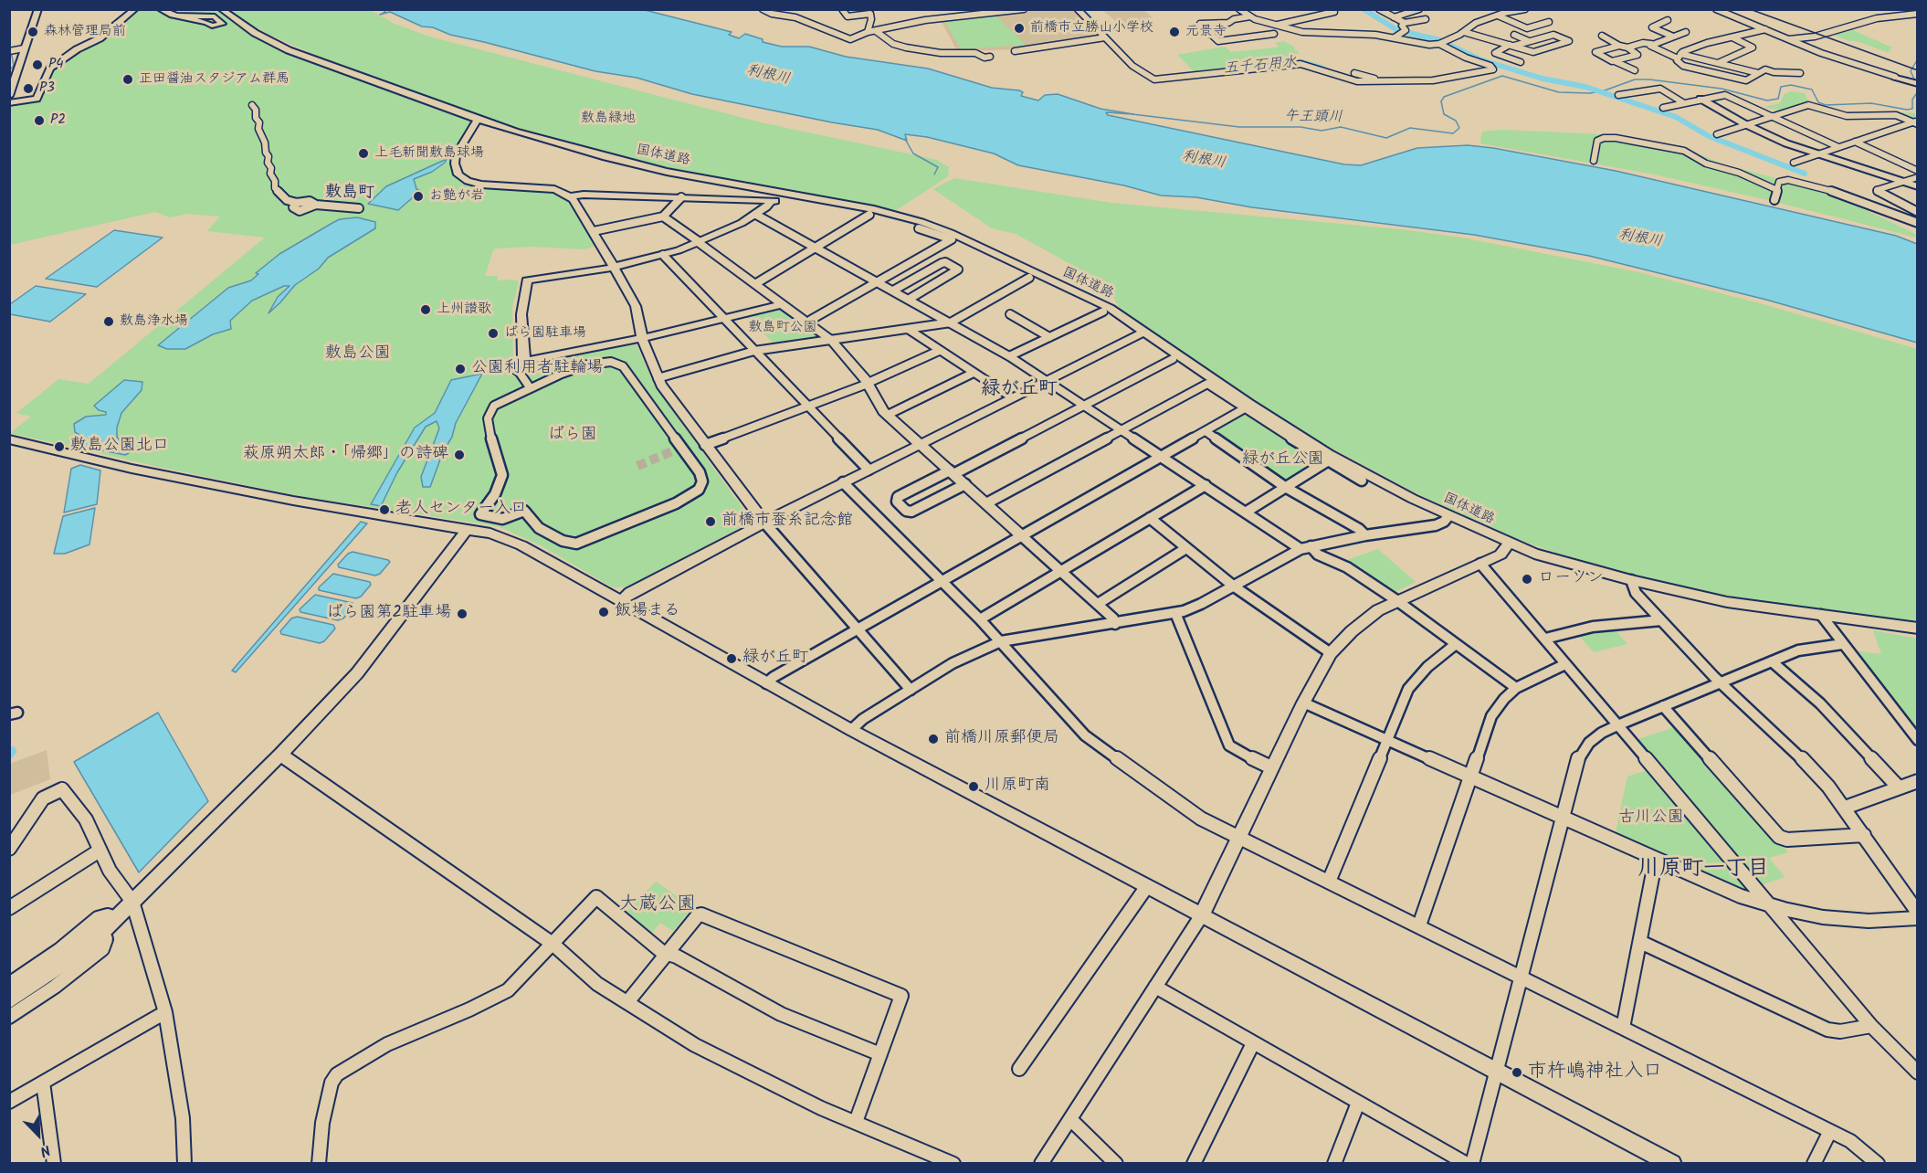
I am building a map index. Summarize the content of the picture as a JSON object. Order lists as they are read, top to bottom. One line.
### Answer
{"streets":{"street":["国体道路"]},"districts":["敷島町","緑が丘町","川原町一丁目"],"water":["五千石用水","利根川","午王頭川"],"parks":["敷島緑地","敷島町公園","敷島公園","ばら園","緑が丘公園","古川公園","大蔵公園"],"places":["前橋市立勝山小学校","森林管理局前","元景寺","P4","正田醤油スタジアム群馬","P3","P2","上毛新聞敷島球場","お艶が岩","上州讃歌","敷島浄水場","ばら園駐車場","公園利用者駐輪場","敷島公園北口","萩原朔太郎・「帰郷」の詩碑","老人センター入口","前橋市蚕糸記念館","ローソン","飯場まる","ばら園第2駐車場","緑が丘町","前橋川原郵便局","川原町南","市杵嶋神社入口"],"north":"bottom right"}
